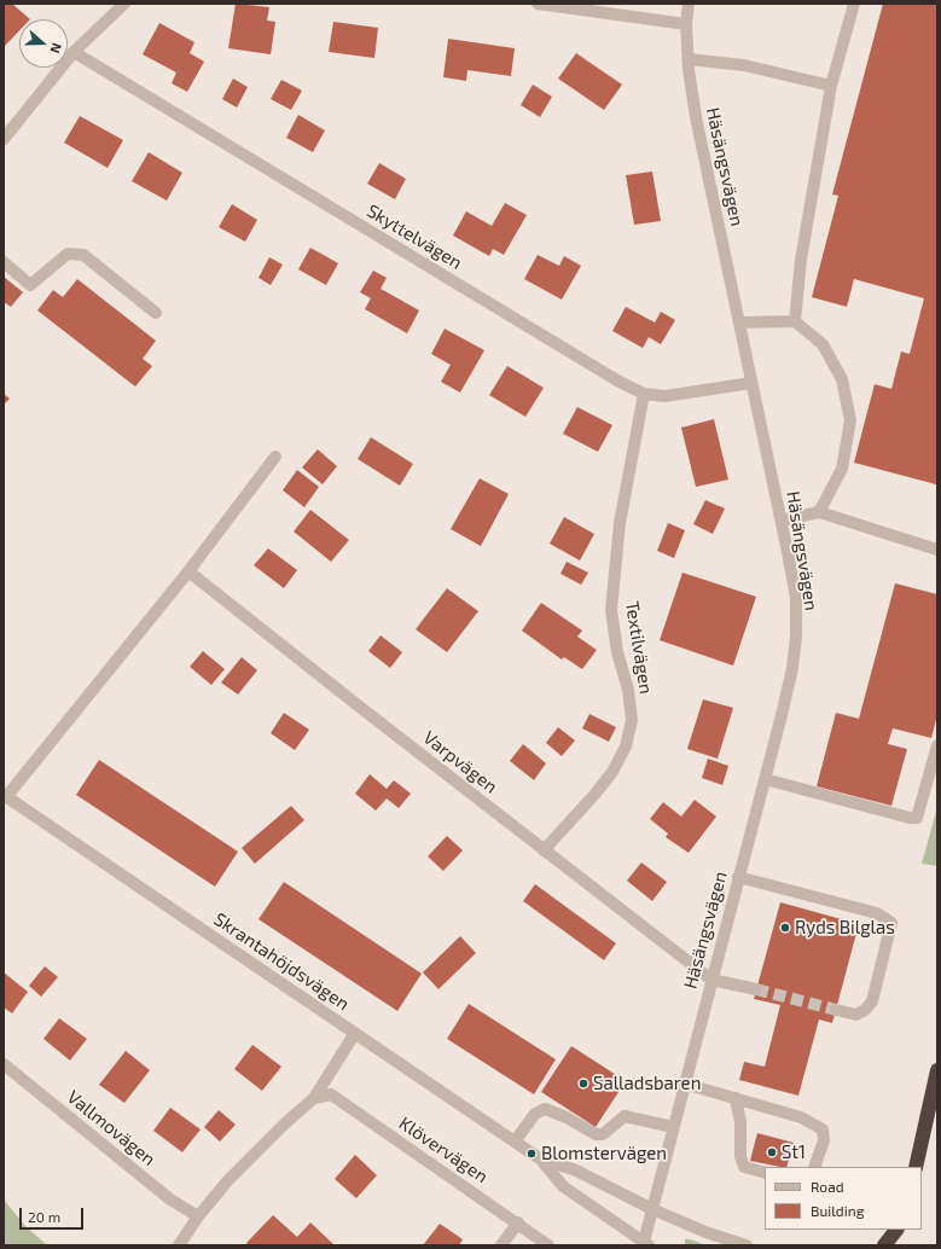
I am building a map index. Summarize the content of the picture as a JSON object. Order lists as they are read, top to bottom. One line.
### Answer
{"streets":{"street":["Häsängsvägen","Skyttelvägen","Textilvägen","Varpvägen","Skrantahöjdsvägen","Vallmovägen","Klövervägen"]},"crossings":[["Häsängsvägen","Skyttelvägen"],["Häsängsvägen","Varpvägen"],["Häsängsvägen","Skrantahöjdsvägen"],["Skyttelvägen","Textilvägen"],["Textilvägen","Varpvägen"]],"places":["Ryds Bilglas","Salladsbaren","St1","Blomstervägen"],"legend":["Road","Building"],"scale_bar":"20 m","north":"right"}
